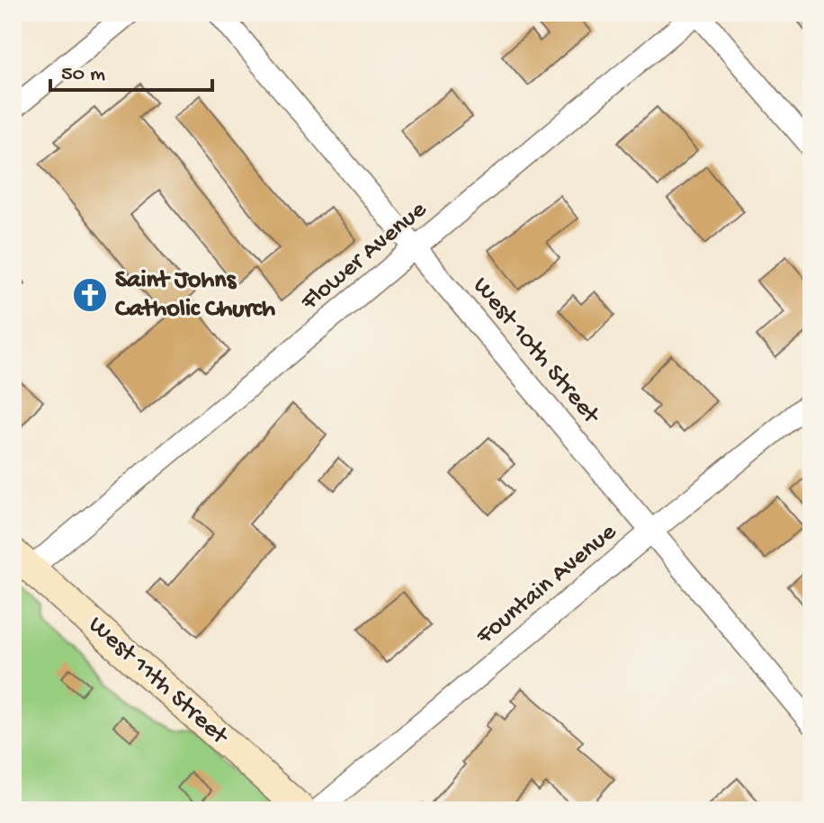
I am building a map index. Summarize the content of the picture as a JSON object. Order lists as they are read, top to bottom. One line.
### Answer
{"streets":{"main road":["West 11th Street"],"street":["Flower Avenue","West 10th Street","Fountain Avenue"]},"crossings":[["Flower Avenue","West 10th Street"],["Flower Avenue","West 11th Street"],["West 10th Street","Fountain Avenue"]],"places":{"church":["Saint Johns Catholic Church"]},"scale_bar":"50 m"}
